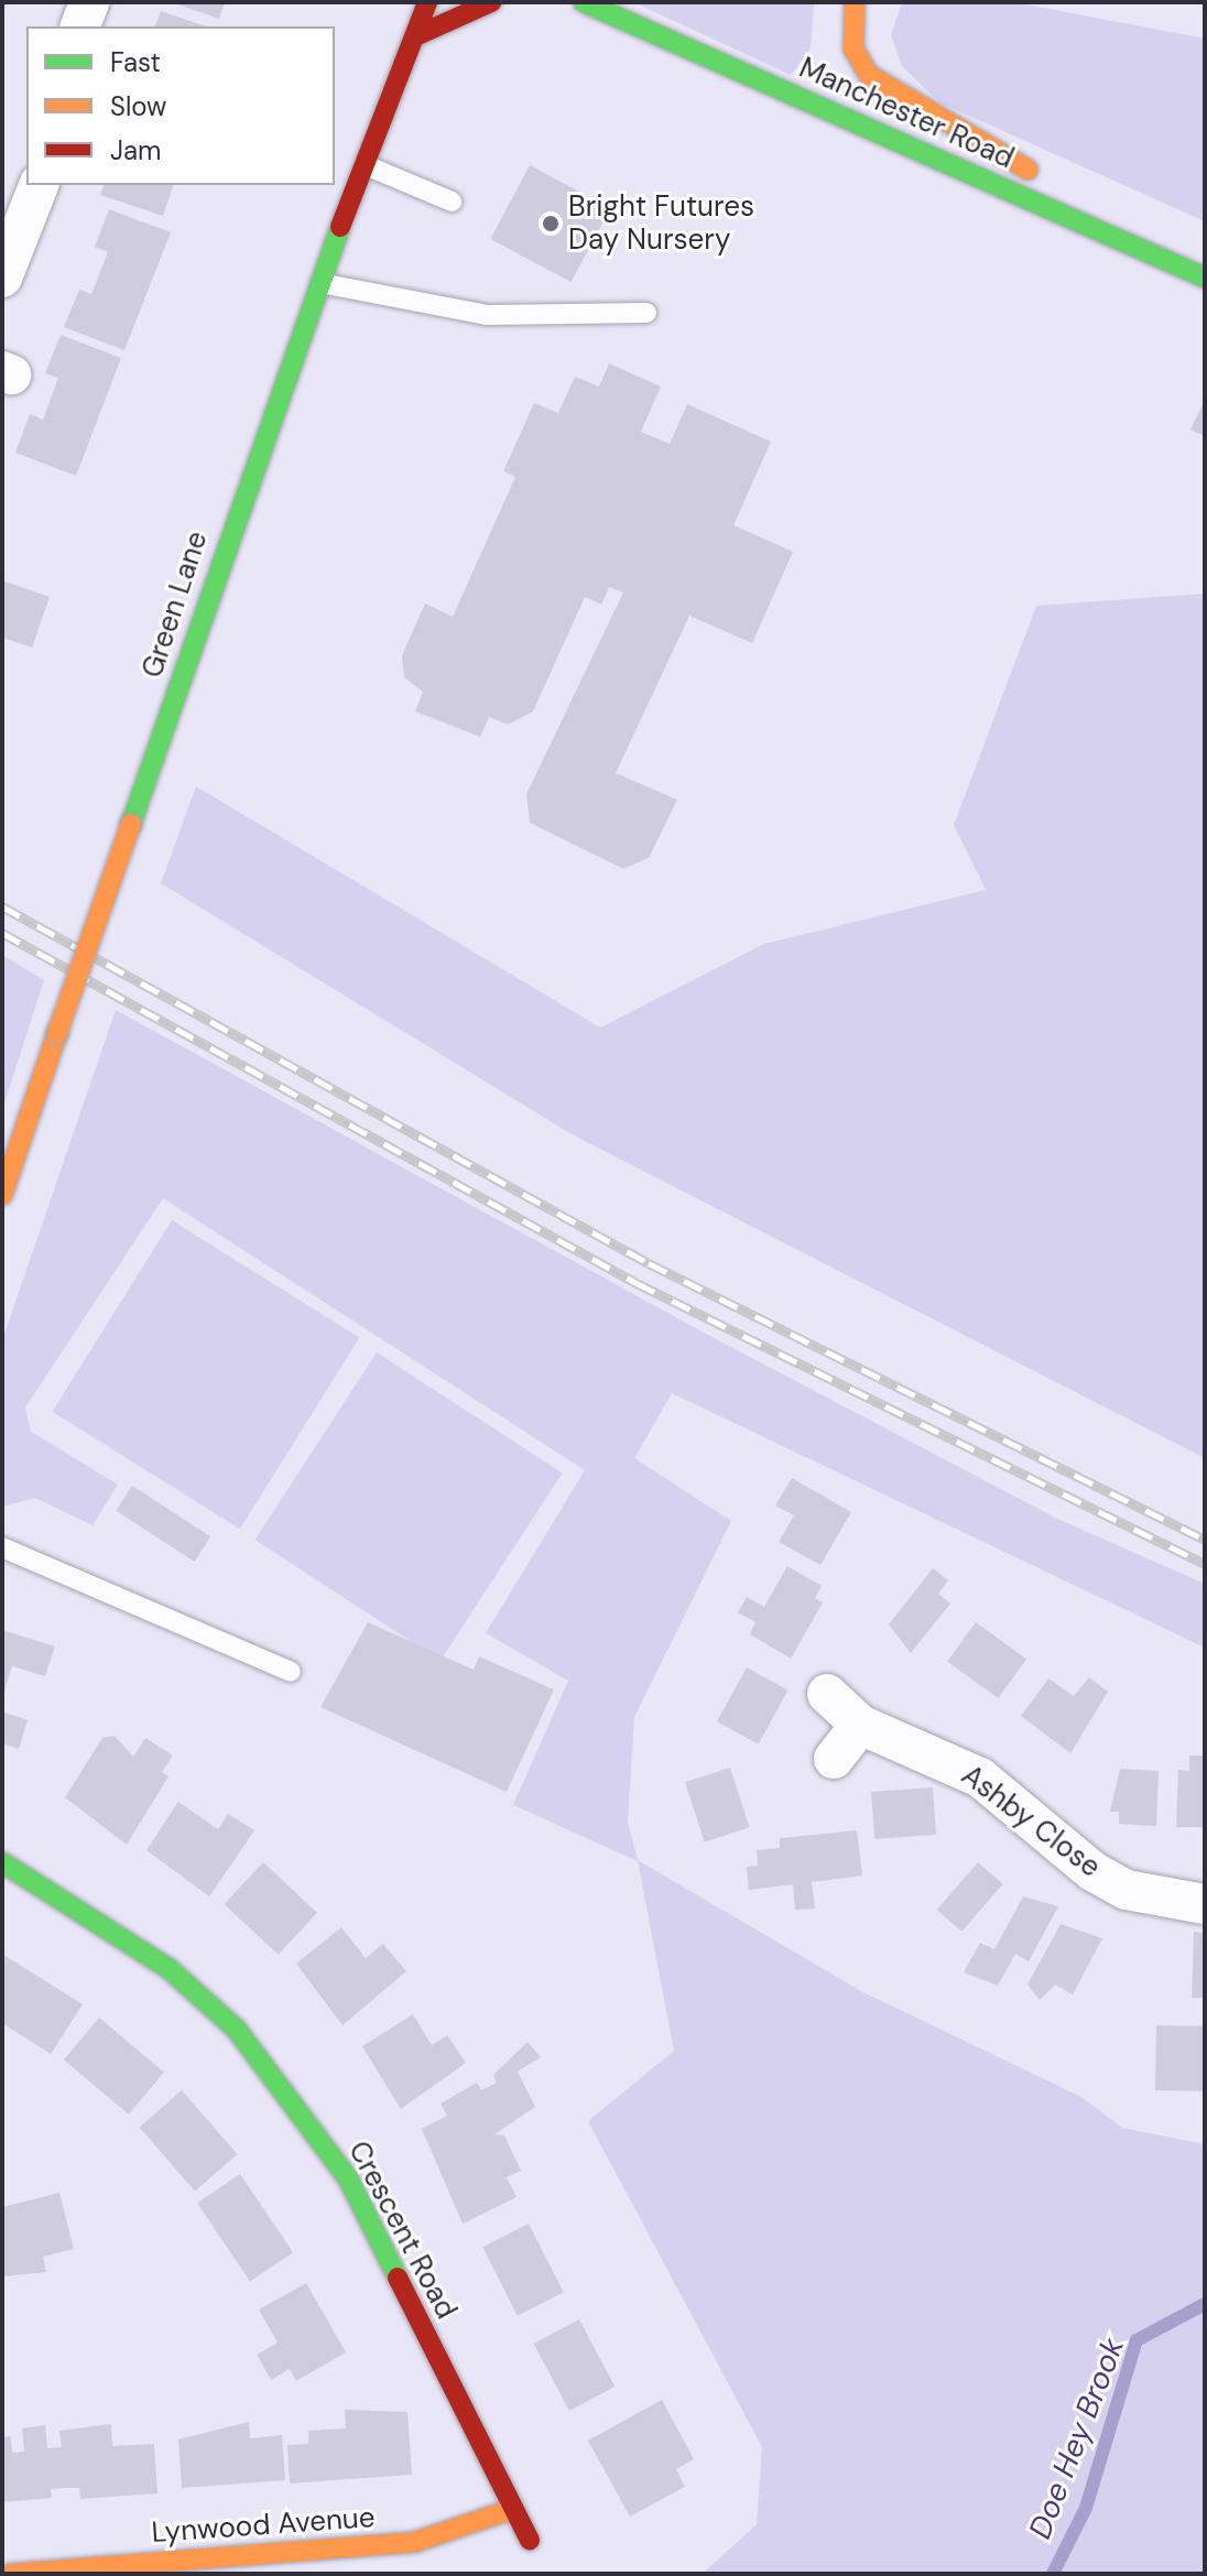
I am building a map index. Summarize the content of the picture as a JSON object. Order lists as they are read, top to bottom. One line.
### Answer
{"streets":{"street":["Manchester Road","Green Lane","Ashby Close","Crescent Road","Lynwood Avenue"]},"crossings":[["Crescent Road","Lynwood Avenue"]],"water":["Doe Hey Brook"],"places":["Bright Futures Day Nursery"],"legend":["Fast","Slow","Jam"]}
